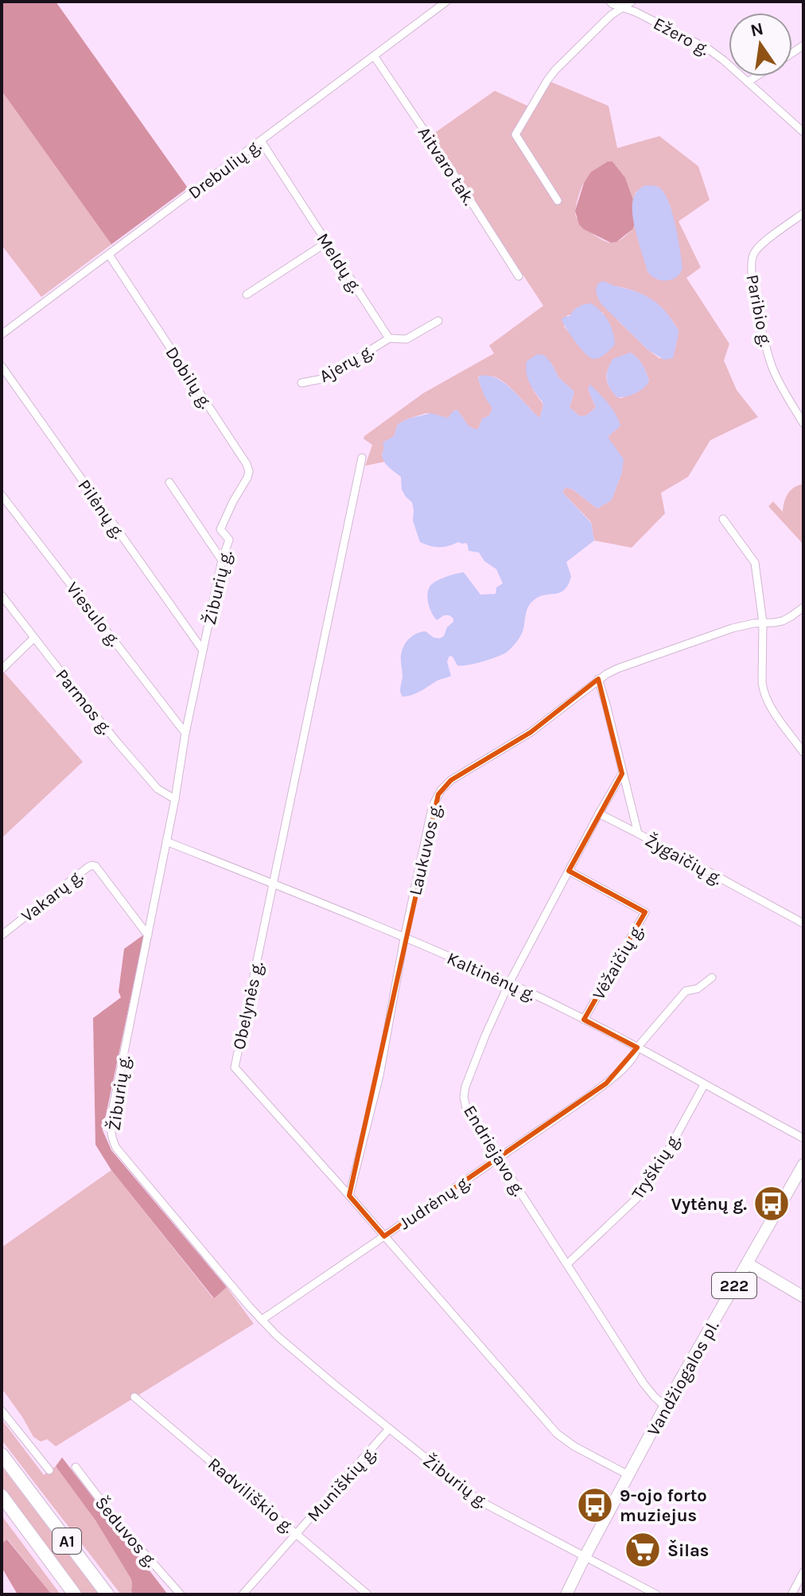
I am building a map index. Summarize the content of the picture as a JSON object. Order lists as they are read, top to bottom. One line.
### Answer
{"streets":{"highway":["A1"],"main road":["222","Vandžiogalos pl."],"street":["Ežero g.","Aitvaro tak.","Drebulių g.","Meldų g.","Paribio g.","Ajerų g.","Dobilų g.","Pilėnų g.","Žiburių g.","Viesulo g.","Parmos g.","Laukuvos g.","Žygaičių g.","Vakarų g.","Vėžaičių g.","Kaltinėnų g.","Obelynės g.","Endriejavo g.","Tryškių g.","Judrėnų g.","Muniškių g.","Radviliškio g.","Šeduvos g."]},"crossings":[["Aitvaro tak.","Drebulių g."],["Drebulių g.","Meldų g."],["Drebulių g.","Dobilų g."],["Meldų g.","Ajerų g."],["Dobilų g.","Žiburių g."],["Pilėnų g.","Žiburių g."],["Žiburių g.","Viesulo g."],["Žiburių g.","Parmos g."],["Žiburių g.","Vakarų g."],["Žiburių g.","Kaltinėnų g."],["Žiburių g.","Judrėnų g."],["Žiburių g.","Vandžiogalos pl."],["Žiburių g.","Muniškių g."],["Laukuvos g.","Žygaičių g."],["Laukuvos g.","Kaltinėnų g."],["Laukuvos g.","Obelynės g."],["Žygaičių g.","Endriejavo g."],["Vėžaičių g.","Kaltinėnų g."],["Vėžaičių g.","Endriejavo g."],["Kaltinėnų g.","Obelynės g."],["Kaltinėnų g.","Endriejavo g."],["Kaltinėnų g.","Tryškių g."],["Kaltinėnų g.","Judrėnų g."],["Obelynės g.","Judrėnų g."],["Obelynės g.","Vandžiogalos pl."],["Endriejavo g.","Tryškių g."],["Endriejavo g.","Judrėnų g."],["Endriejavo g.","Vandžiogalos pl."],["Muniškių g.","Radviliškio g."]],"places":{"bus stop":["Vytėnų g.","9-ojo forto muziejus"],"supermarket":["Šilas"]},"north":"top"}
